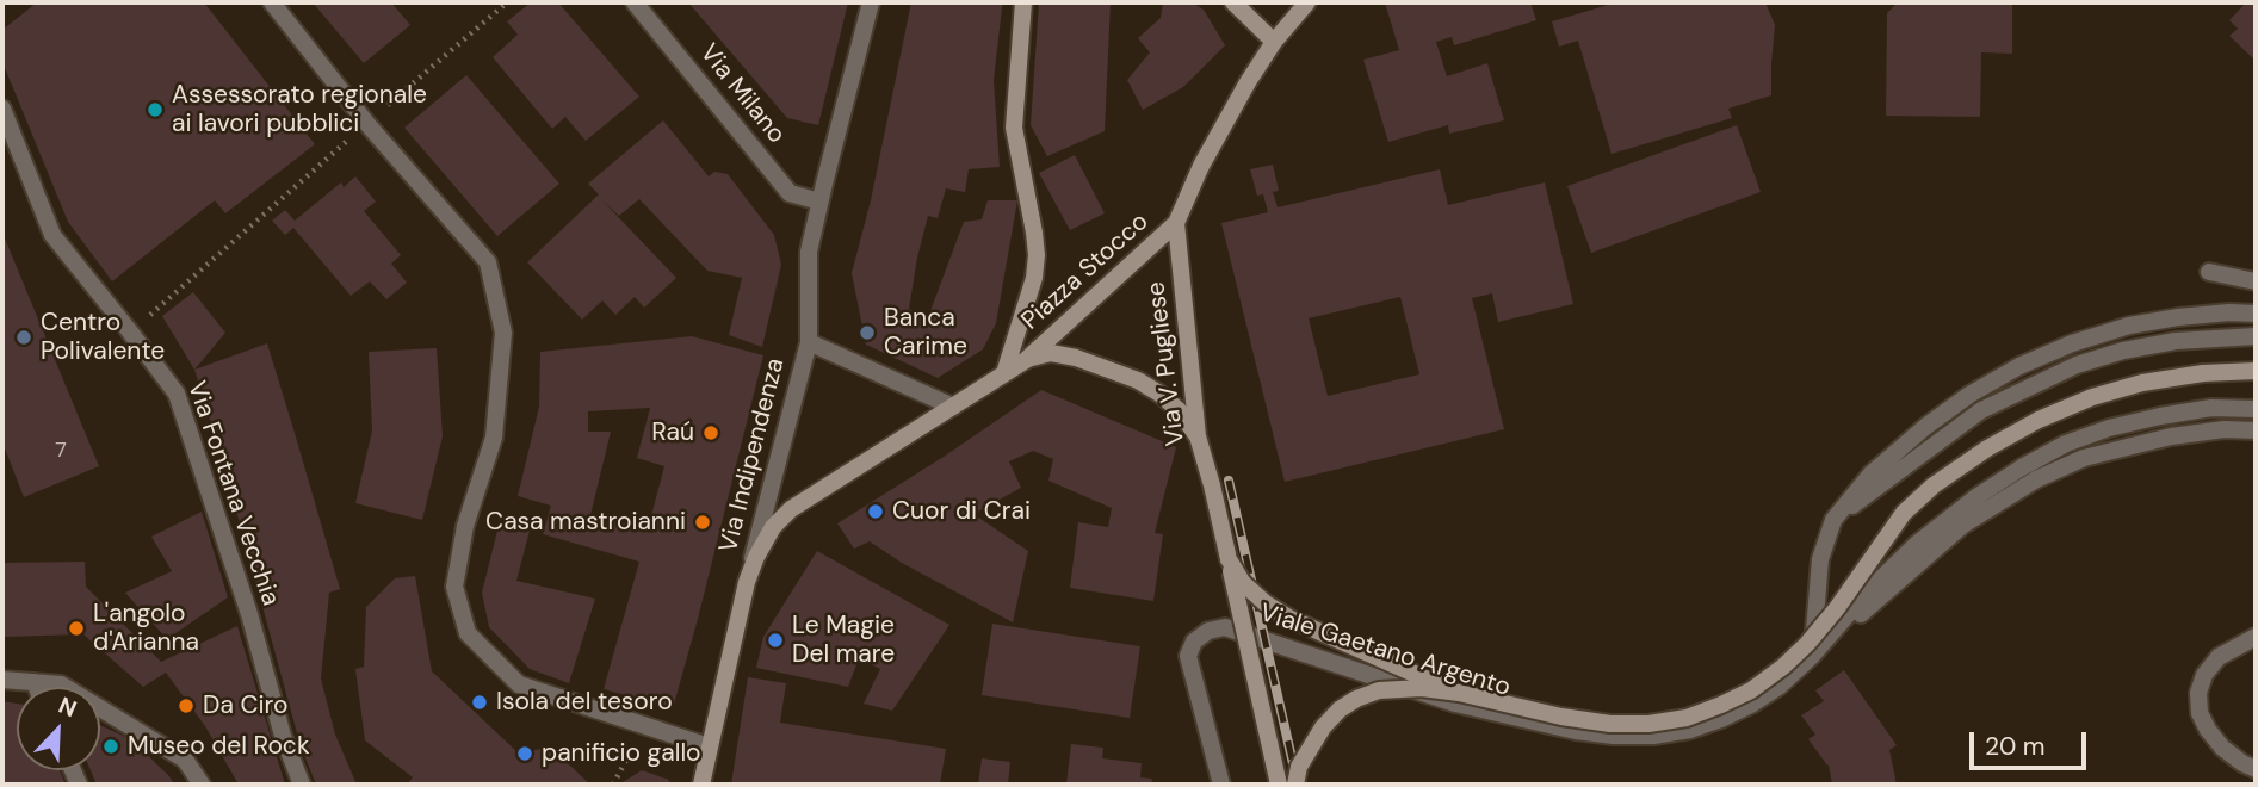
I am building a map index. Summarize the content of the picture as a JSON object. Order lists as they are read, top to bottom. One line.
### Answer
{"streets":{"street":["Via Milano","Piazza Stocco","Via V. Pugliese","Via Indipendenza","Via Fontana Vecchia","Viale Gaetano Argento"]},"crossings":[["Via Milano","Via Indipendenza"],["Piazza Stocco","Via V. Pugliese"],["Piazza Stocco","Via Indipendenza"]],"places":["Assessorato regionale ai lavori pubblici","Banca Carime","Centro Polivalente","Raú","Cuor di Crai","Casa mastroianni","L'angolo d'Arianna","Le Magie Del mare","Isola del tesoro","Da Ciro","Museo del Rock","panificio gallo"],"house_numbers":["7"],"scale_bar":"20 m","north":"top right"}
